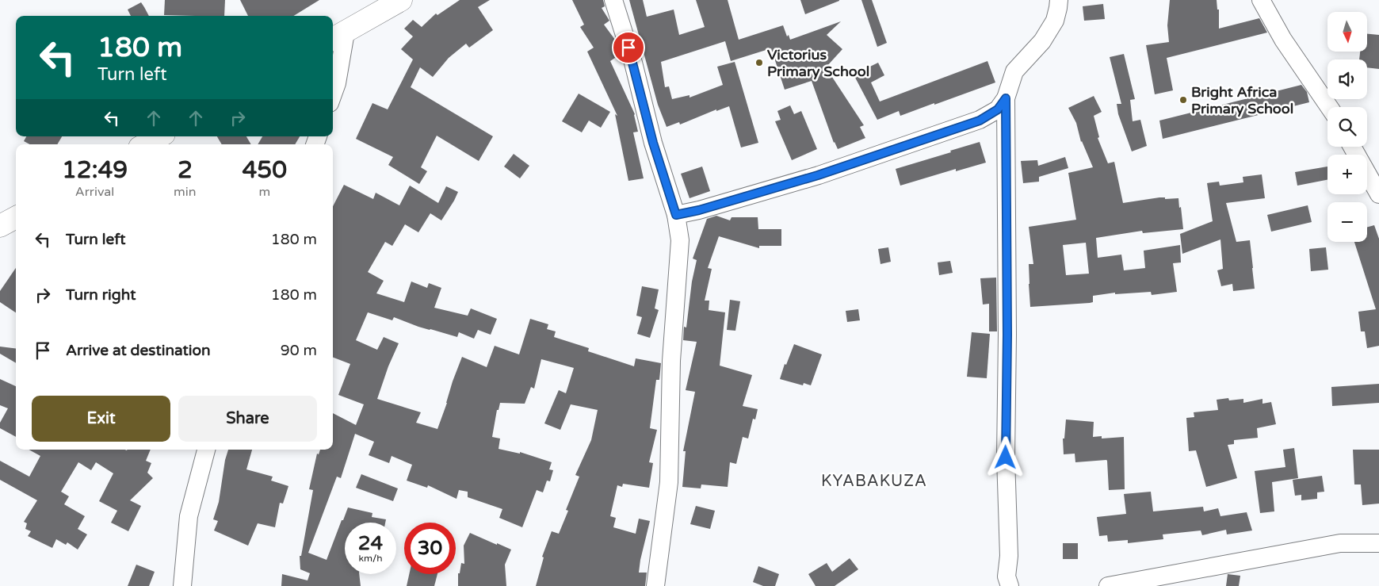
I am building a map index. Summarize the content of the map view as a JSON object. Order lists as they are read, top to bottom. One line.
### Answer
{"districts":["KYABAKUZA"],"places":["Victorius Primary School","Bright Africa Primary School"],"north":"bottom","page":{"map_buttons":["+","−"],"turn":["180 m","Turn left"],"eta":["12:49","Arrival","2","min","450","m"],"list":[{"name":"Turn left","value":"180 m"},{"name":"Turn right","value":"180 m"},{"name":"Arrive at destination","value":"90 m"}],"buttons":["Exit","Share"],"speed":"24 km/h","limit":"30"}}
